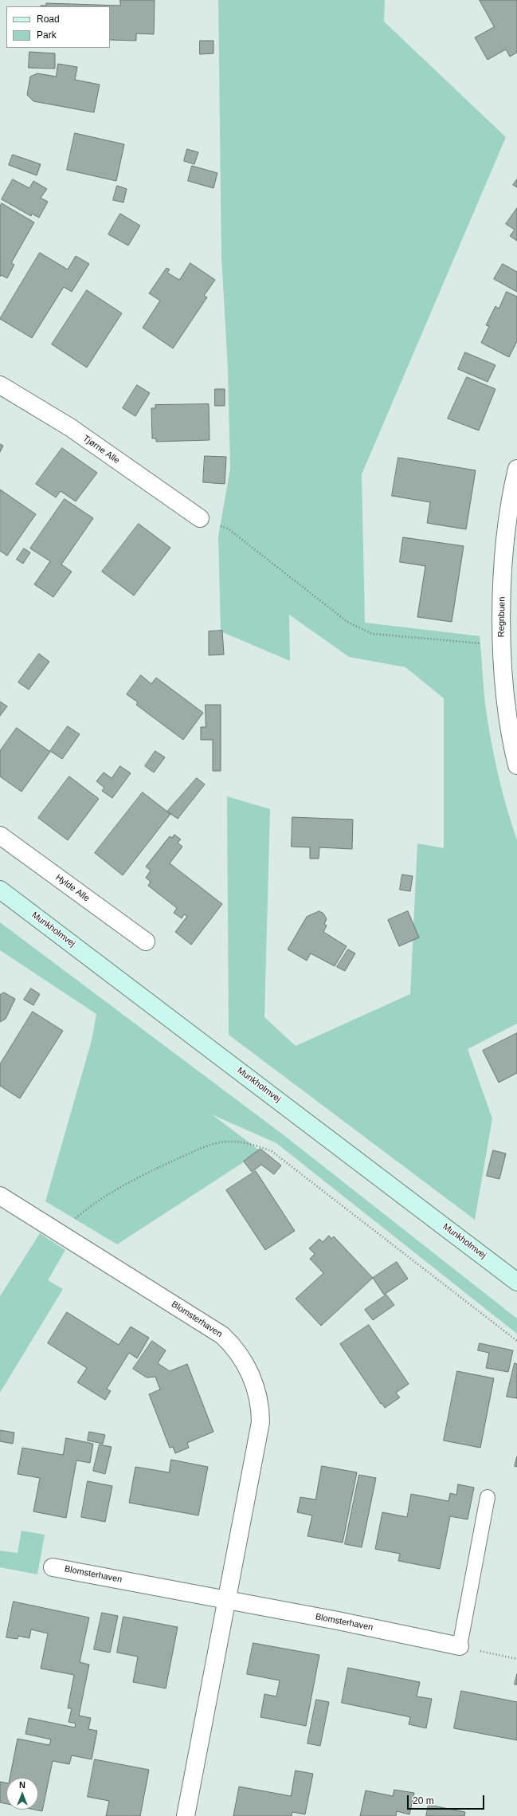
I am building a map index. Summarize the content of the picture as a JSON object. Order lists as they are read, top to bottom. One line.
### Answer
{"streets":{"street":["Tjørne Alle","Regnbuen","Hylde Alle","Munkholmvej","Blomsterhaven"]},"legend":["Road","Park"],"scale_bar":"20 m","north":"top"}
